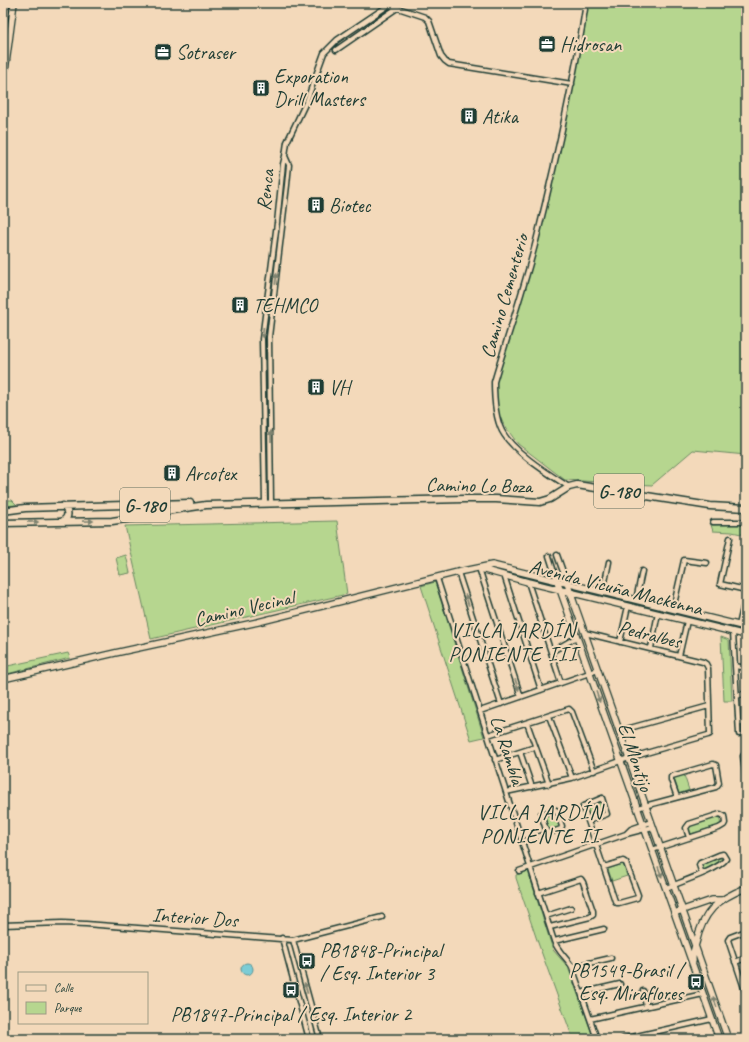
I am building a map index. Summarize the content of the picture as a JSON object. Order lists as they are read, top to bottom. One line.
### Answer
{"streets":{"main road":["Camino Lo Boza","G-180"],"street":["Renca","Camino Cementerio","Avenida Vicuña Mackenna","Camino Vecinal","Pedralbes","La Rambla","El Montijo","Interior Dos"]},"crossings":[["Renca","Camino Lo Boza"],["Camino Cementerio","Camino Lo Boza"],["Camino Cementerio","G-180"],["Camino Lo Boza","G-180"],["Avenida Vicuña Mackenna","Camino Vecinal"],["Avenida Vicuña Mackenna","El Montijo"],["Camino Vecinal","La Rambla"],["Pedralbes","El Montijo"]],"districts":["VILLA JARDÍN PONIENTE III","VILLA JARDÍN PONIENTE II"],"places":{"office":["Hidrosan","Sotraser"],"building":["Exporation Drill Masters","Atika","Biotec","TEHMCO","VH","Arcotex"],"bus stop":["PB1848-Principal / Esq. Interior 3","PB1549-Brasil / Esq. Miraflores","PB1847-Principal / Esq. Interior 2"]},"legend":["Calle","Parque"]}
